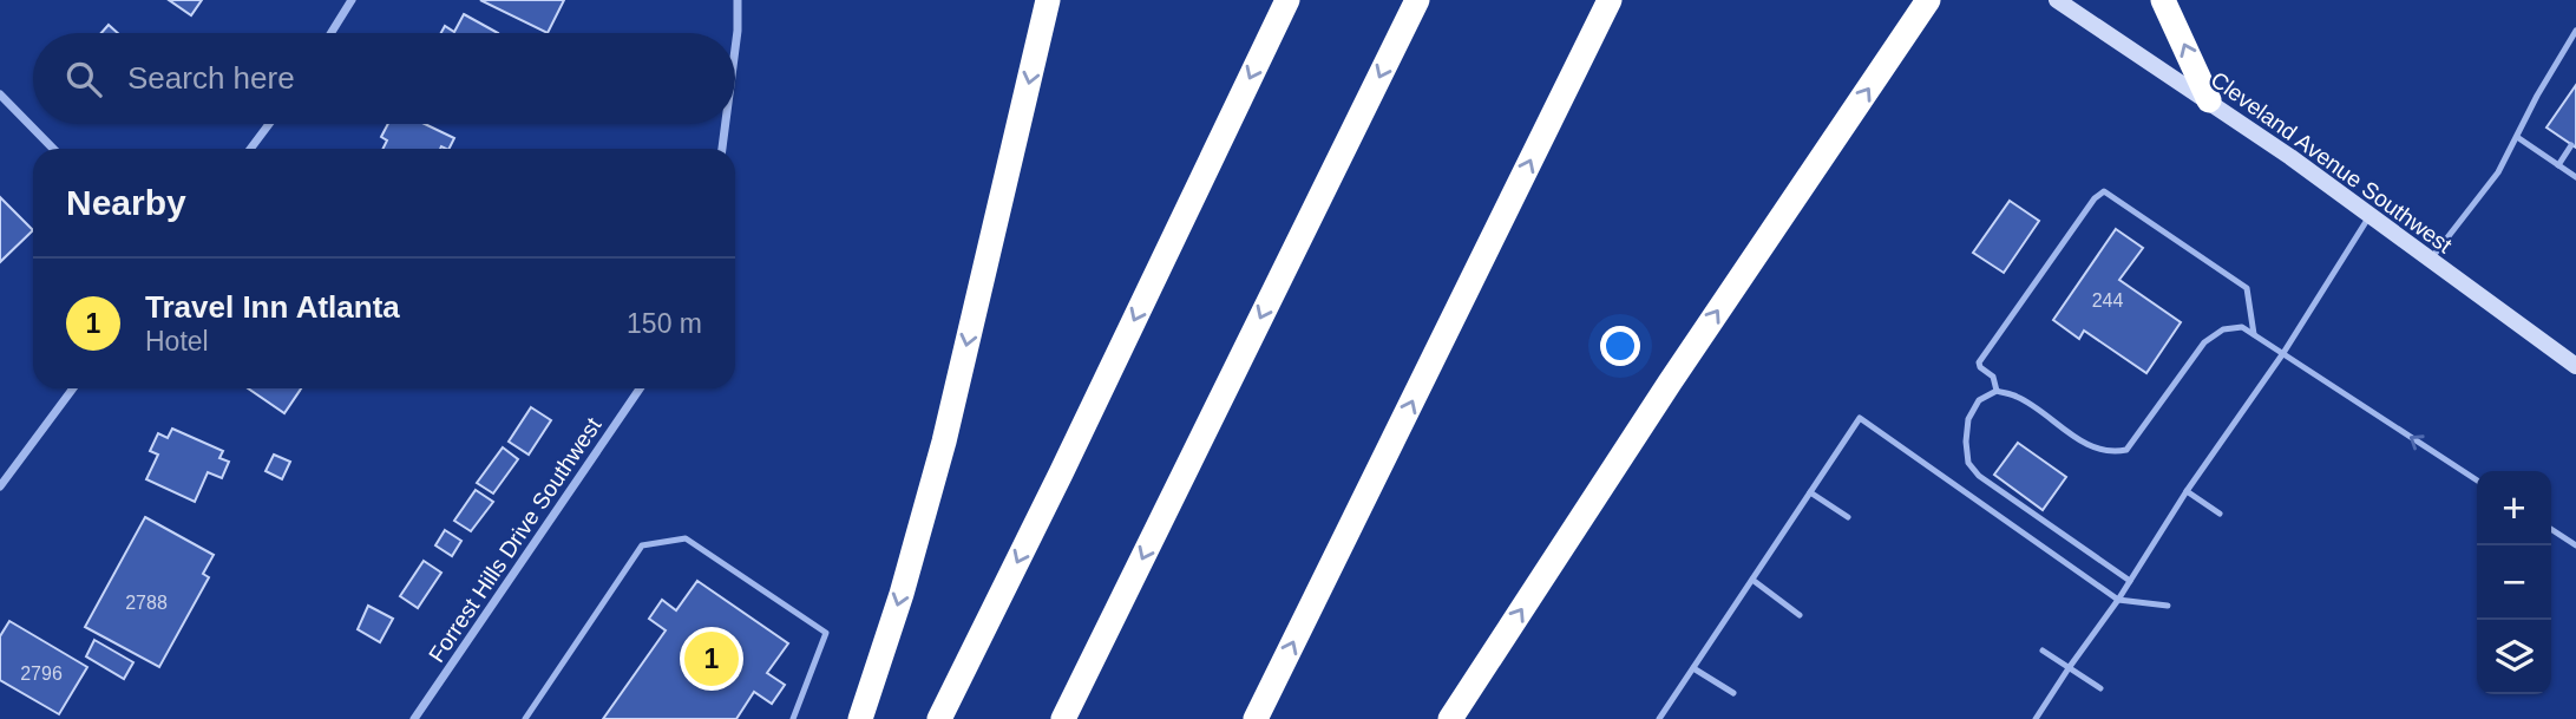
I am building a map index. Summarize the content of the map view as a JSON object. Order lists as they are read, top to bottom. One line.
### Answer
{"streets":{"main road":["Cleveland Avenue Southwest"],"street":["Forrest Hills Drive Southwest"]},"house_numbers":["244","2788","2796"],"page":{"search":"Search here","heading":"Nearby","list":[{"mark":"1","name":"Travel Inn Atlanta","note":"Hotel","value":"150 m"}],"map_buttons":["+","−"],"pins":"1"}}
